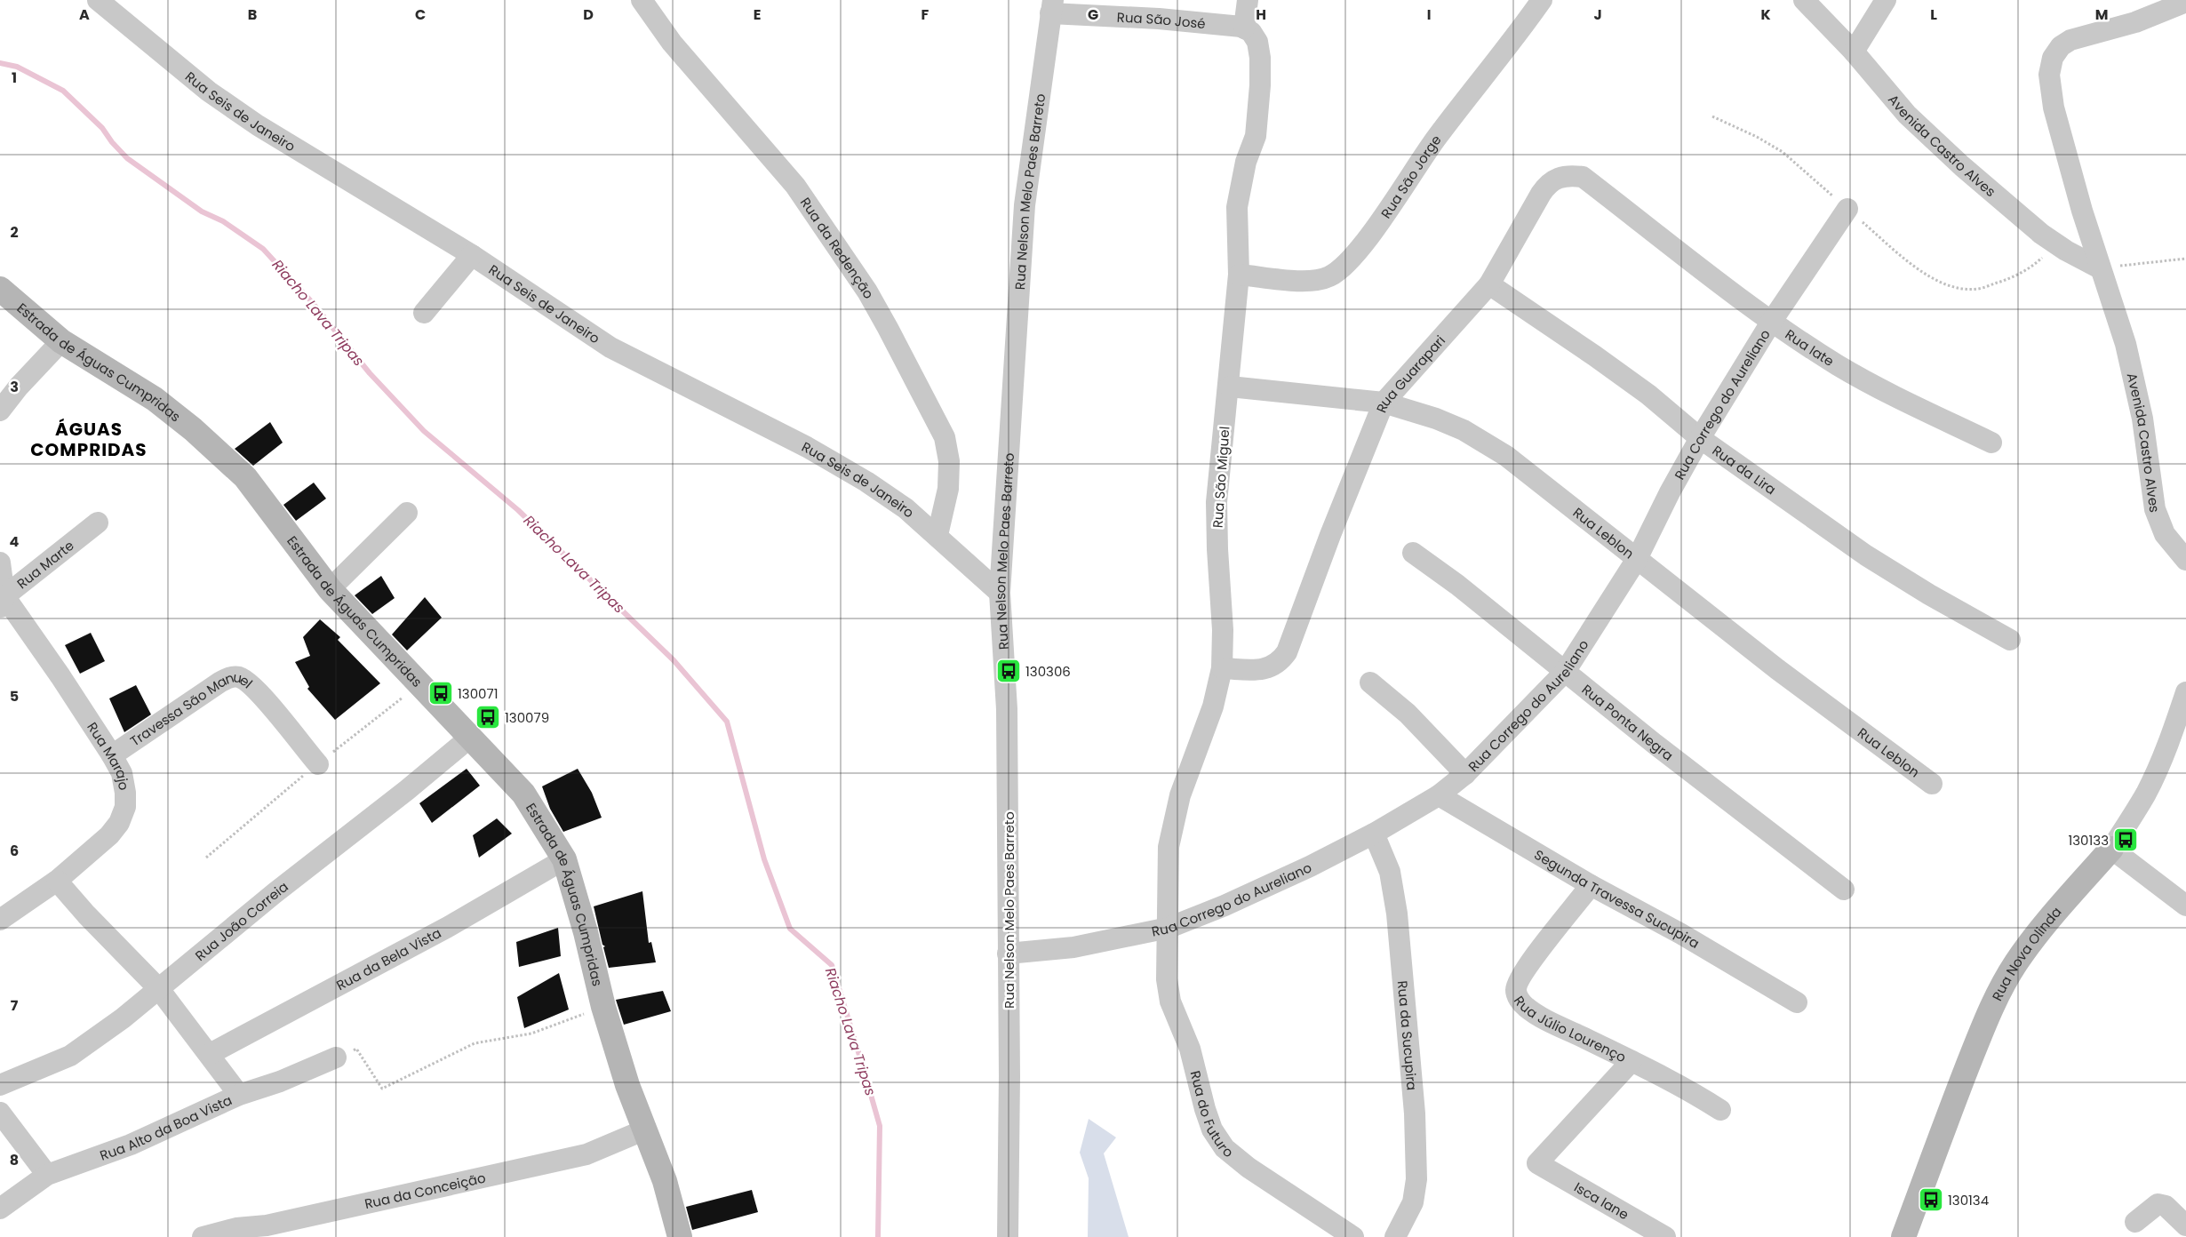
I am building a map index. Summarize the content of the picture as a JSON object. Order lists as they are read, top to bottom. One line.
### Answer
{"streets":{"main road":["Estrada de Águas Cumpridas","Rua Nova Olinda"],"street":["Rua São José","Rua Seis de Janeiro","Avenida Castro Alves","Rua São Jorge","Rua Nelson Melo Paes Barreto","Rua da Redenção","Rua Iate","Rua Guarapari","Rua Corrego do Aureliano","Rua da Lira","Rua São Miguel","Rua Leblon","Rua Marte","Travessa São Manuel","Rua Ponta Negra","Rua Marajo","Segunda Travessa Sucupira","Rua João Correia","Rua da Bela Vista","Rua Júlio Lourenço","Rua da Sucupira","Rua do Futuro","Rua Alto da Boa Vista","Rua da Conceição","Isca lane"]},"crossings":[["Rua São José","Rua Nelson Melo Paes Barreto"],["Rua São José","Rua São Miguel"],["Rua Seis de Janeiro","Rua Nelson Melo Paes Barreto"],["Rua Seis de Janeiro","Rua da Redenção"],["Rua São Jorge","Rua São Miguel"],["Rua Nelson Melo Paes Barreto","Rua Corrego do Aureliano"],["Rua Iate","Rua Guarapari"],["Rua Iate","Rua Corrego do Aureliano"],["Estrada de Águas Cumpridas","Rua João Correia"],["Estrada de Águas Cumpridas","Rua da Bela Vista"],["Estrada de Águas Cumpridas","Rua da Conceição"],["Rua Guarapari","Rua da Lira"],["Rua Guarapari","Rua São Miguel"],["Rua Guarapari","Rua Leblon"],["Rua Corrego do Aureliano","Rua da Lira"],["Rua Corrego do Aureliano","Rua São Miguel"],["Rua Corrego do Aureliano","Rua Leblon"],["Rua Corrego do Aureliano","Rua Ponta Negra"],["Rua Corrego do Aureliano","Segunda Travessa Sucupira"],["Rua Corrego do Aureliano","Rua da Sucupira"],["Rua Corrego do Aureliano","Rua do Futuro"],["Rua São Miguel","Rua Leblon"],["Rua São Miguel","Rua do Futuro"],["Rua Marte","Rua Marajo"],["Travessa São Manuel","Rua Marajo"],["Segunda Travessa Sucupira","Rua Júlio Lourenço"],["Rua Júlio Lourenço","Isca lane"]],"districts":["ÁGUAS COMPRIDAS"],"water":["Riacho Lava Tripas"],"places":{"bus stop":["130306","130071","130079","130133","130134"]},"grid":{"columns":["A","B","C","D","E","F","G","H","I","J","K","L","M"],"rows":["1","2","3","4","5","6","7","8"]}}
